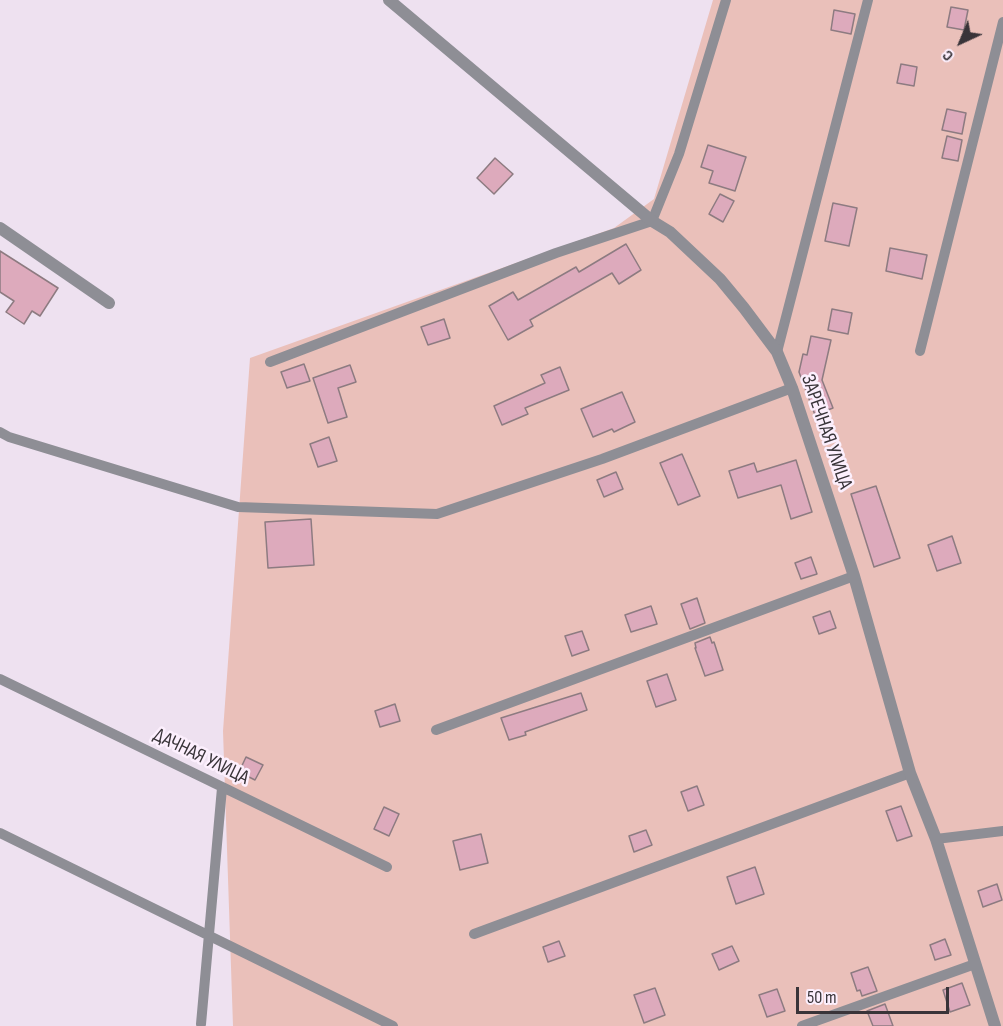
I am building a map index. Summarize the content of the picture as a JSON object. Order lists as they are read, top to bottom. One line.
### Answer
{"streets":{"street":["ЗАРЕЧНАЯ УЛИЦА"],"lane":["ДАЧНАЯ УЛИЦА"]},"scale_bar":"50 m","north":"bottom left"}
